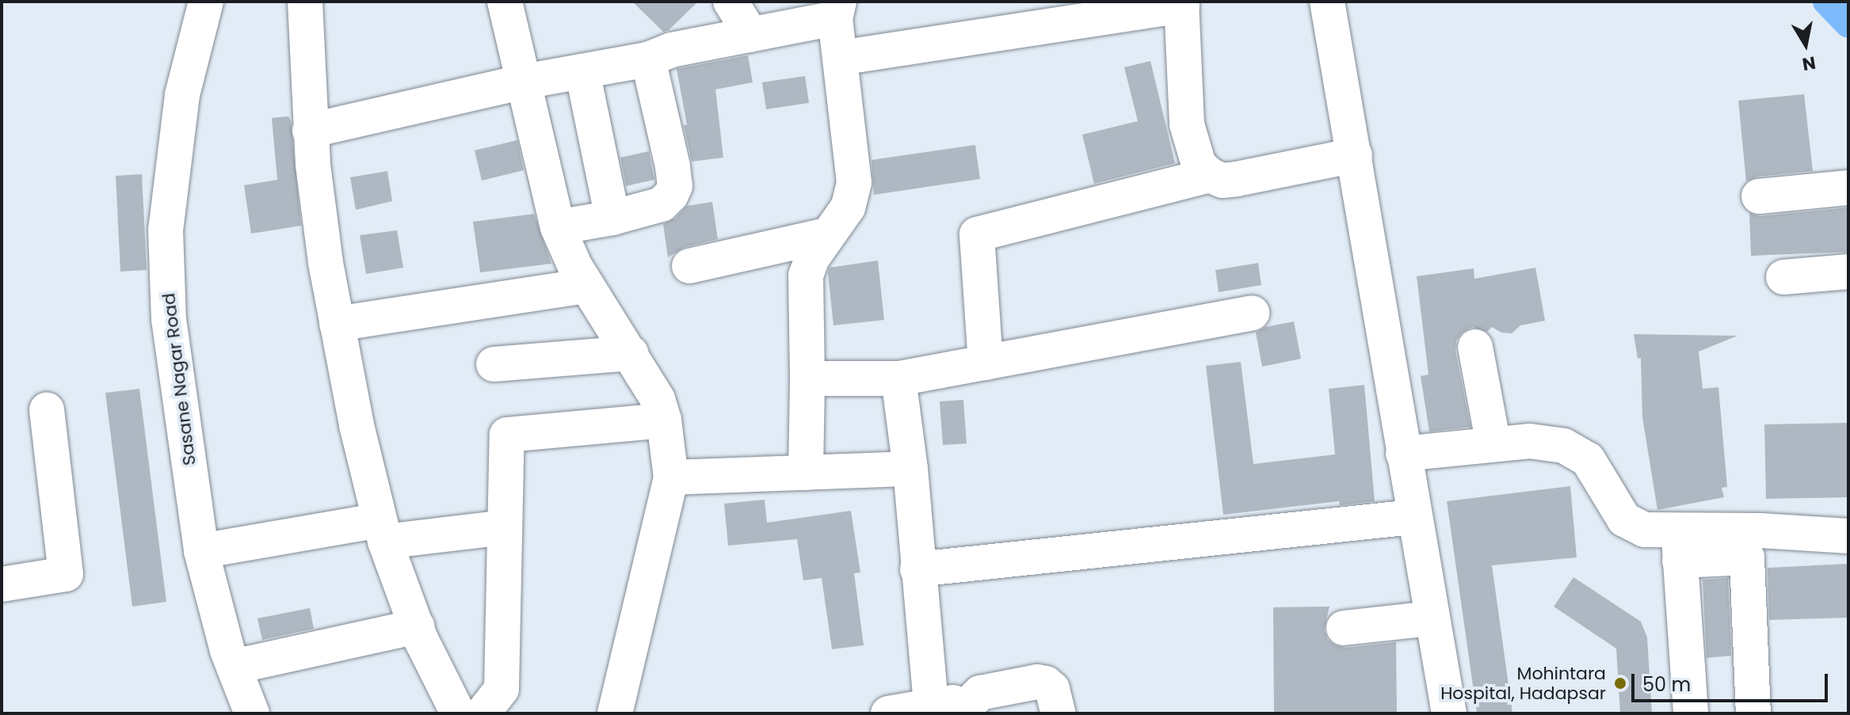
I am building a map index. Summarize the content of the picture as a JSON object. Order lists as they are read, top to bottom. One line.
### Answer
{"streets":{"street":["Sasane Nagar Road"]},"places":["Mohintara Hospital, Hadapsar"],"scale_bar":"50 m","north":"bottom"}
